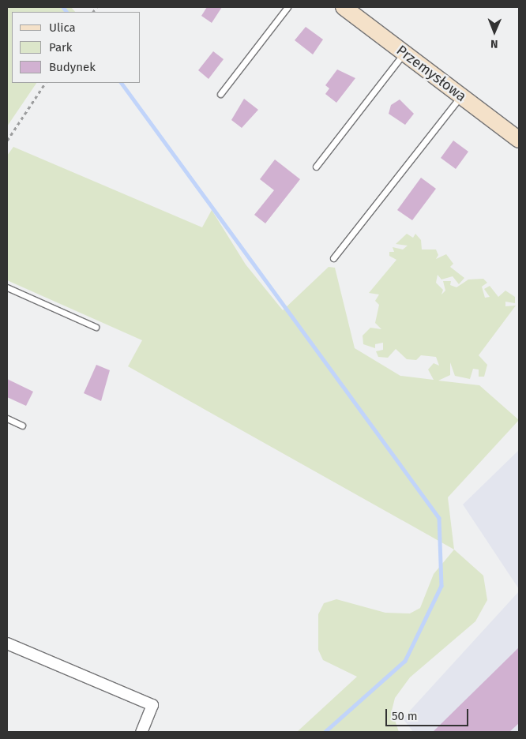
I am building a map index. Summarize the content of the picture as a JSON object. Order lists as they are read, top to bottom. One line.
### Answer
{"streets":{"street":["Przemysłowa"]},"legend":["Ulica","Park","Budynek"],"scale_bar":"50 m","north":"bottom"}
